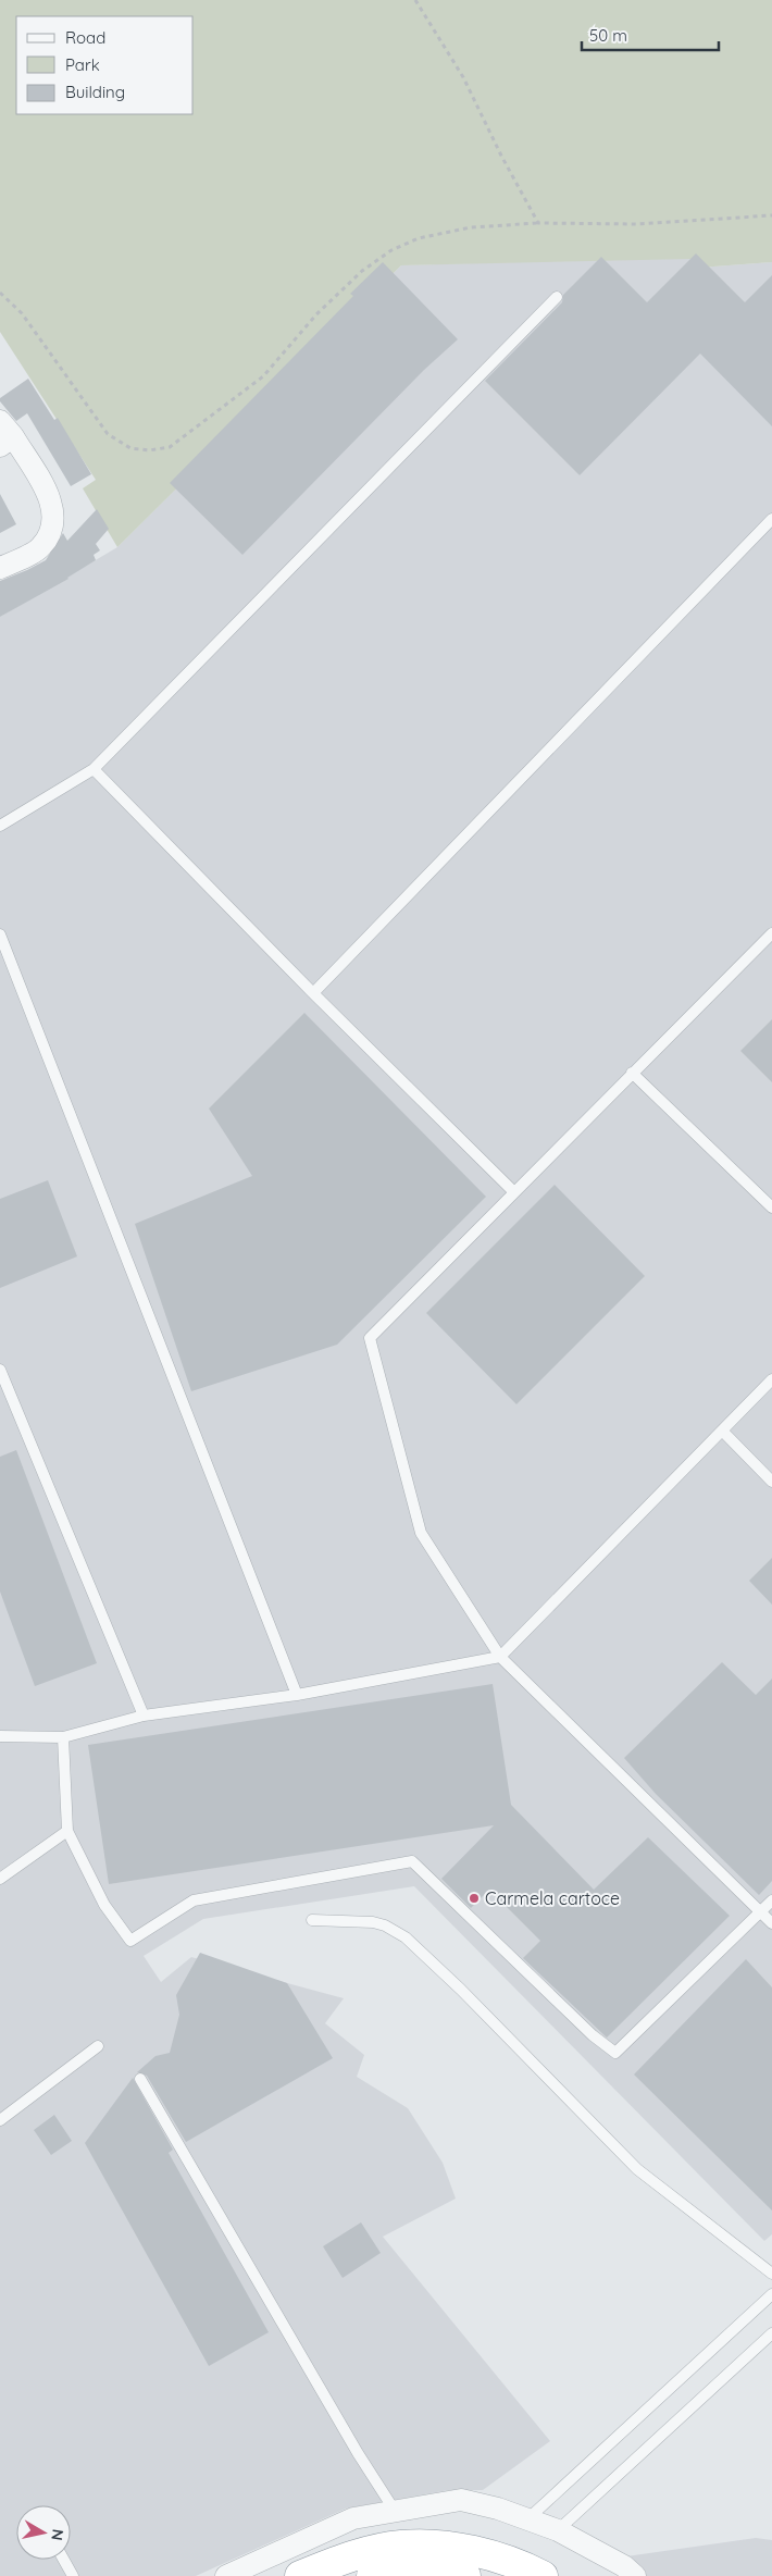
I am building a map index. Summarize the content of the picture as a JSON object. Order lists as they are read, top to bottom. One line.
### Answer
{"places":["Carmela cartoce"],"legend":["Road","Park","Building"],"scale_bar":"50 m","north":"right"}
